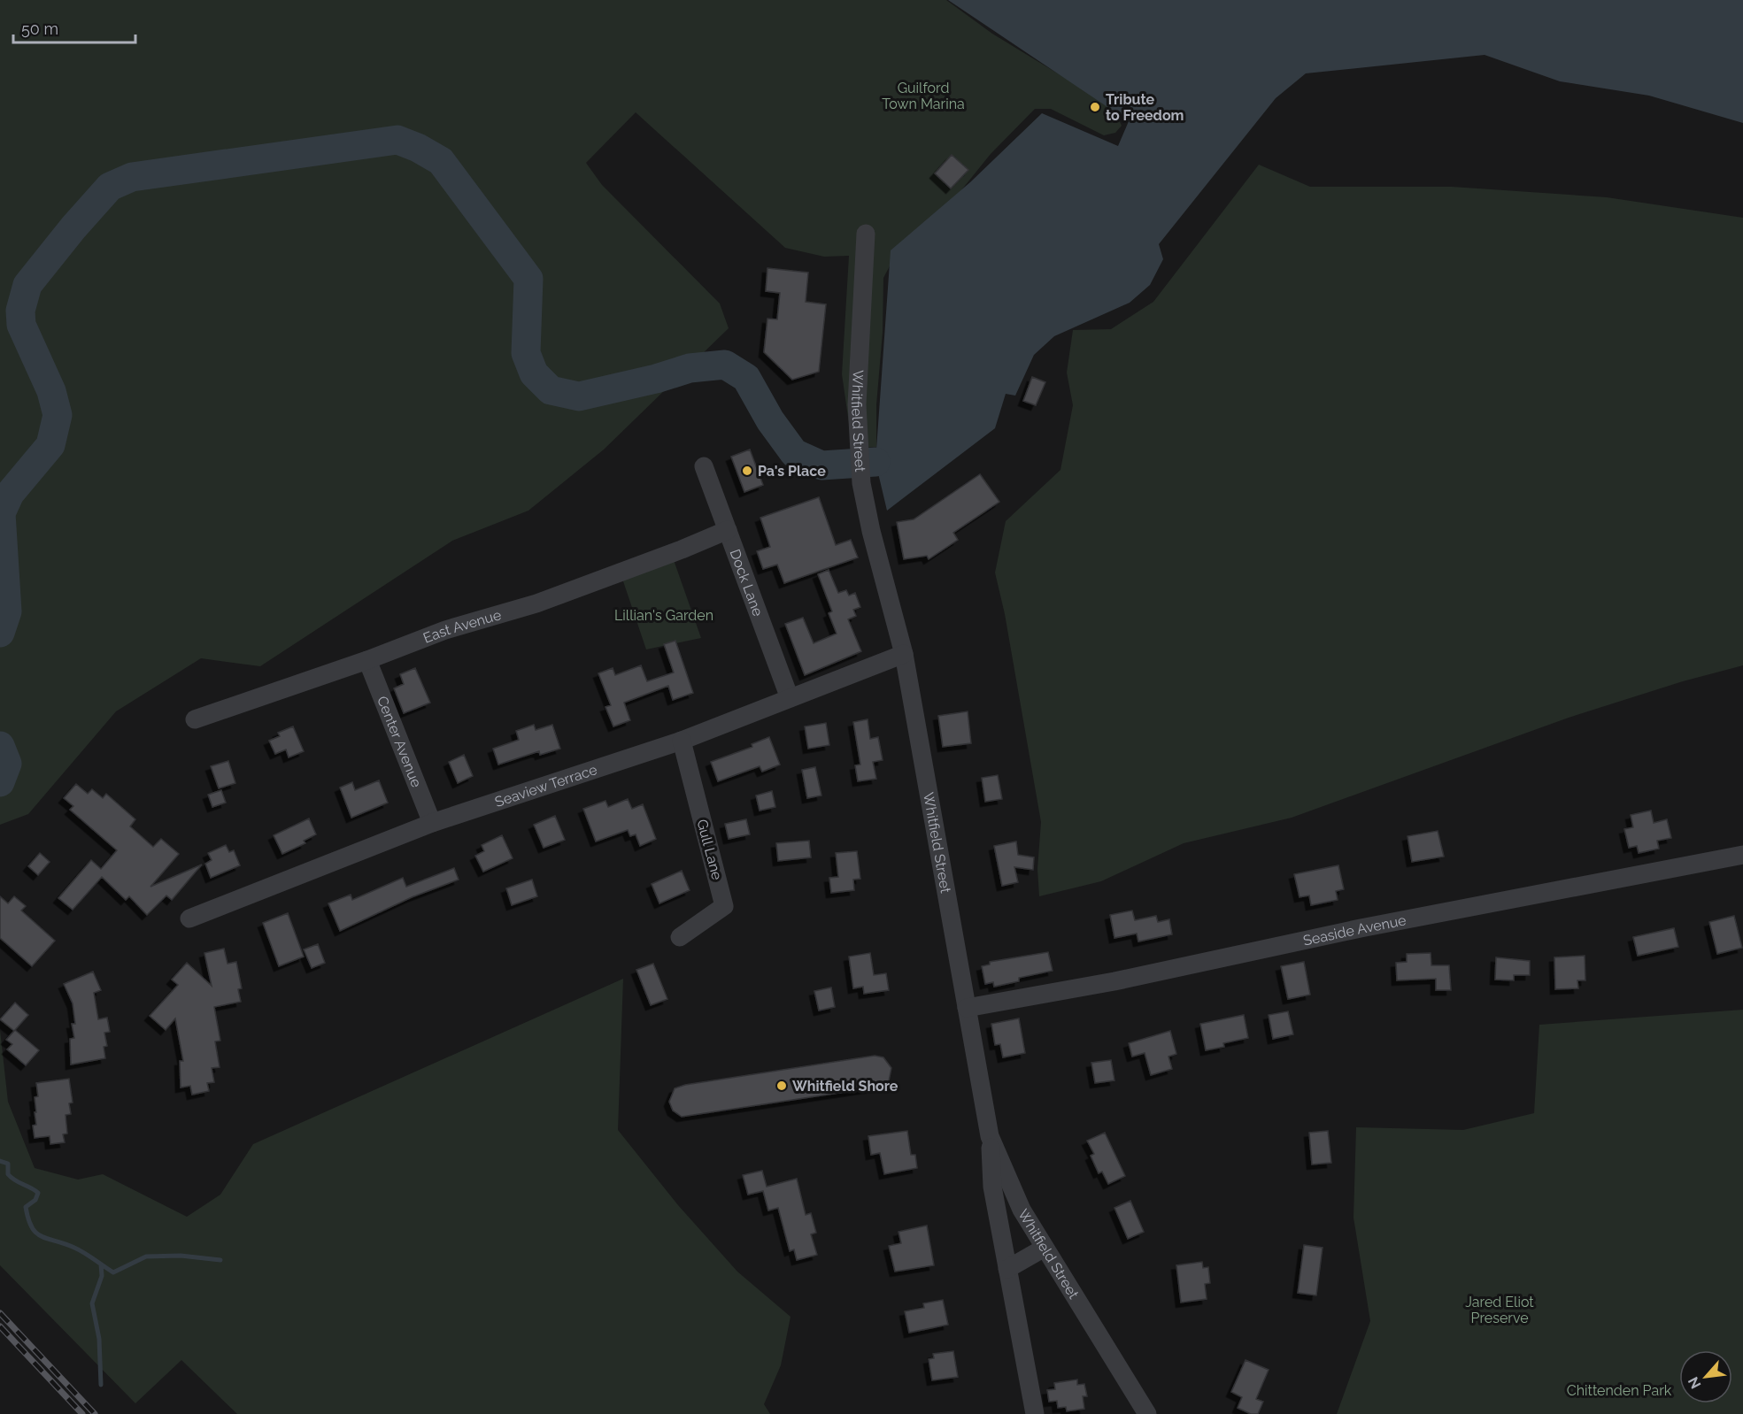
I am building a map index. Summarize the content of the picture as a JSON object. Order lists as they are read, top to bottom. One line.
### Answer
{"streets":{"street":["Whitfield Street","Dock Lane","East Avenue","Center Avenue","Seaview Terrace","Gull Lane","Seaside Avenue"]},"crossings":[["Whitfield Street","Seaview Terrace"],["Whitfield Street","Seaside Avenue"],["Dock Lane","East Avenue"],["Dock Lane","Seaview Terrace"],["East Avenue","Center Avenue"],["Center Avenue","Seaview Terrace"],["Seaview Terrace","Gull Lane"]],"parks":["Guilford Town Marina","Lillian's Garden","Jared Eliot Preserve","Chittenden Park"],"places":["Tribute to Freedom","Pa's Place","Whitfield Shore"],"scale_bar":"50 m","north":"bottom left"}
